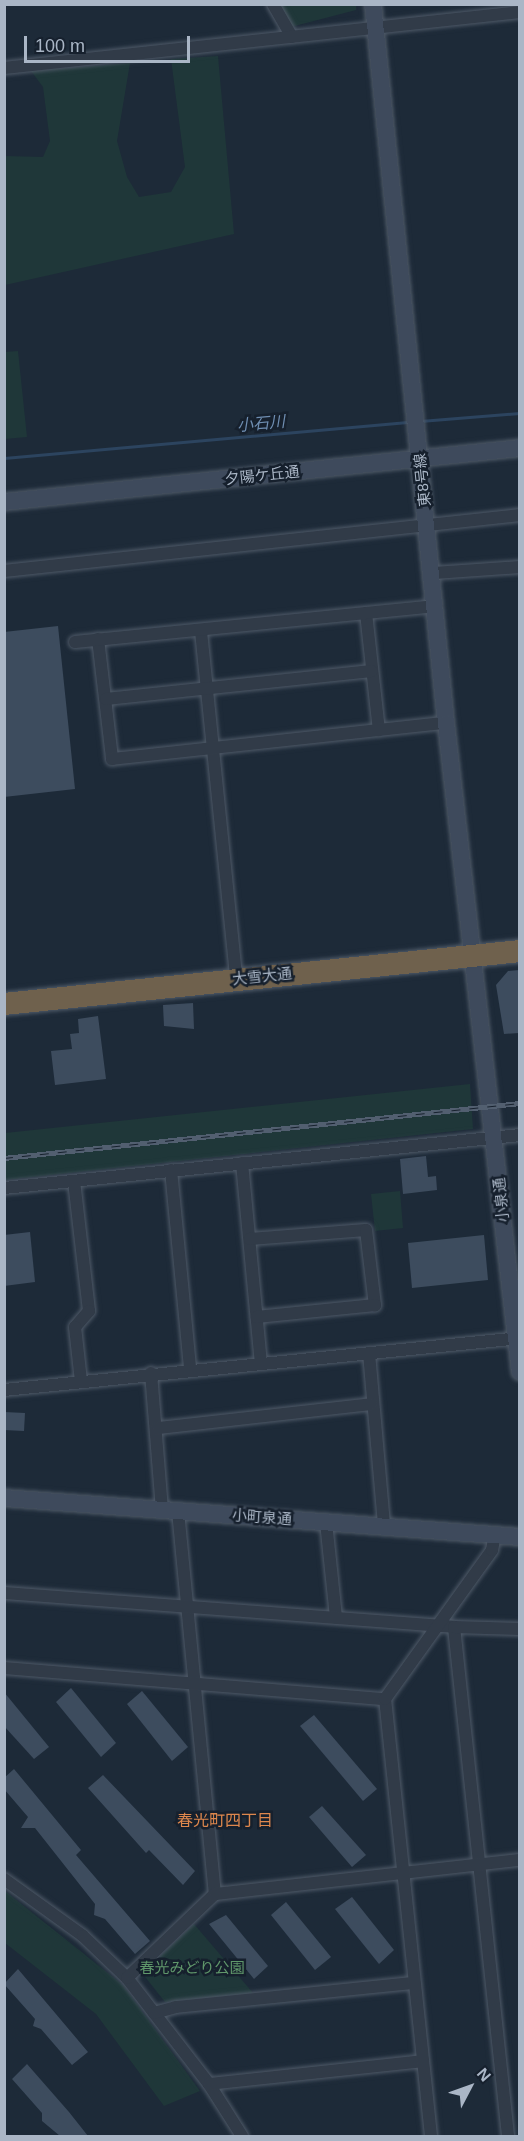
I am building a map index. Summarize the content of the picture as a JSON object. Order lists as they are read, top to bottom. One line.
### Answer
{"streets":{"highway":["大雪大通"],"street":["夕陽ケ丘通","東8号線","小泉通","小町泉通"]},"crossings":[["夕陽ケ丘通","東8号線"],["東8号線","大雪大通"],["東8号線","小泉通"],["大雪大通","小泉通"]],"districts":["春光町四丁目"],"water":["小石川"],"parks":["春光みどり公園"],"scale_bar":"100 m","north":"top right"}
